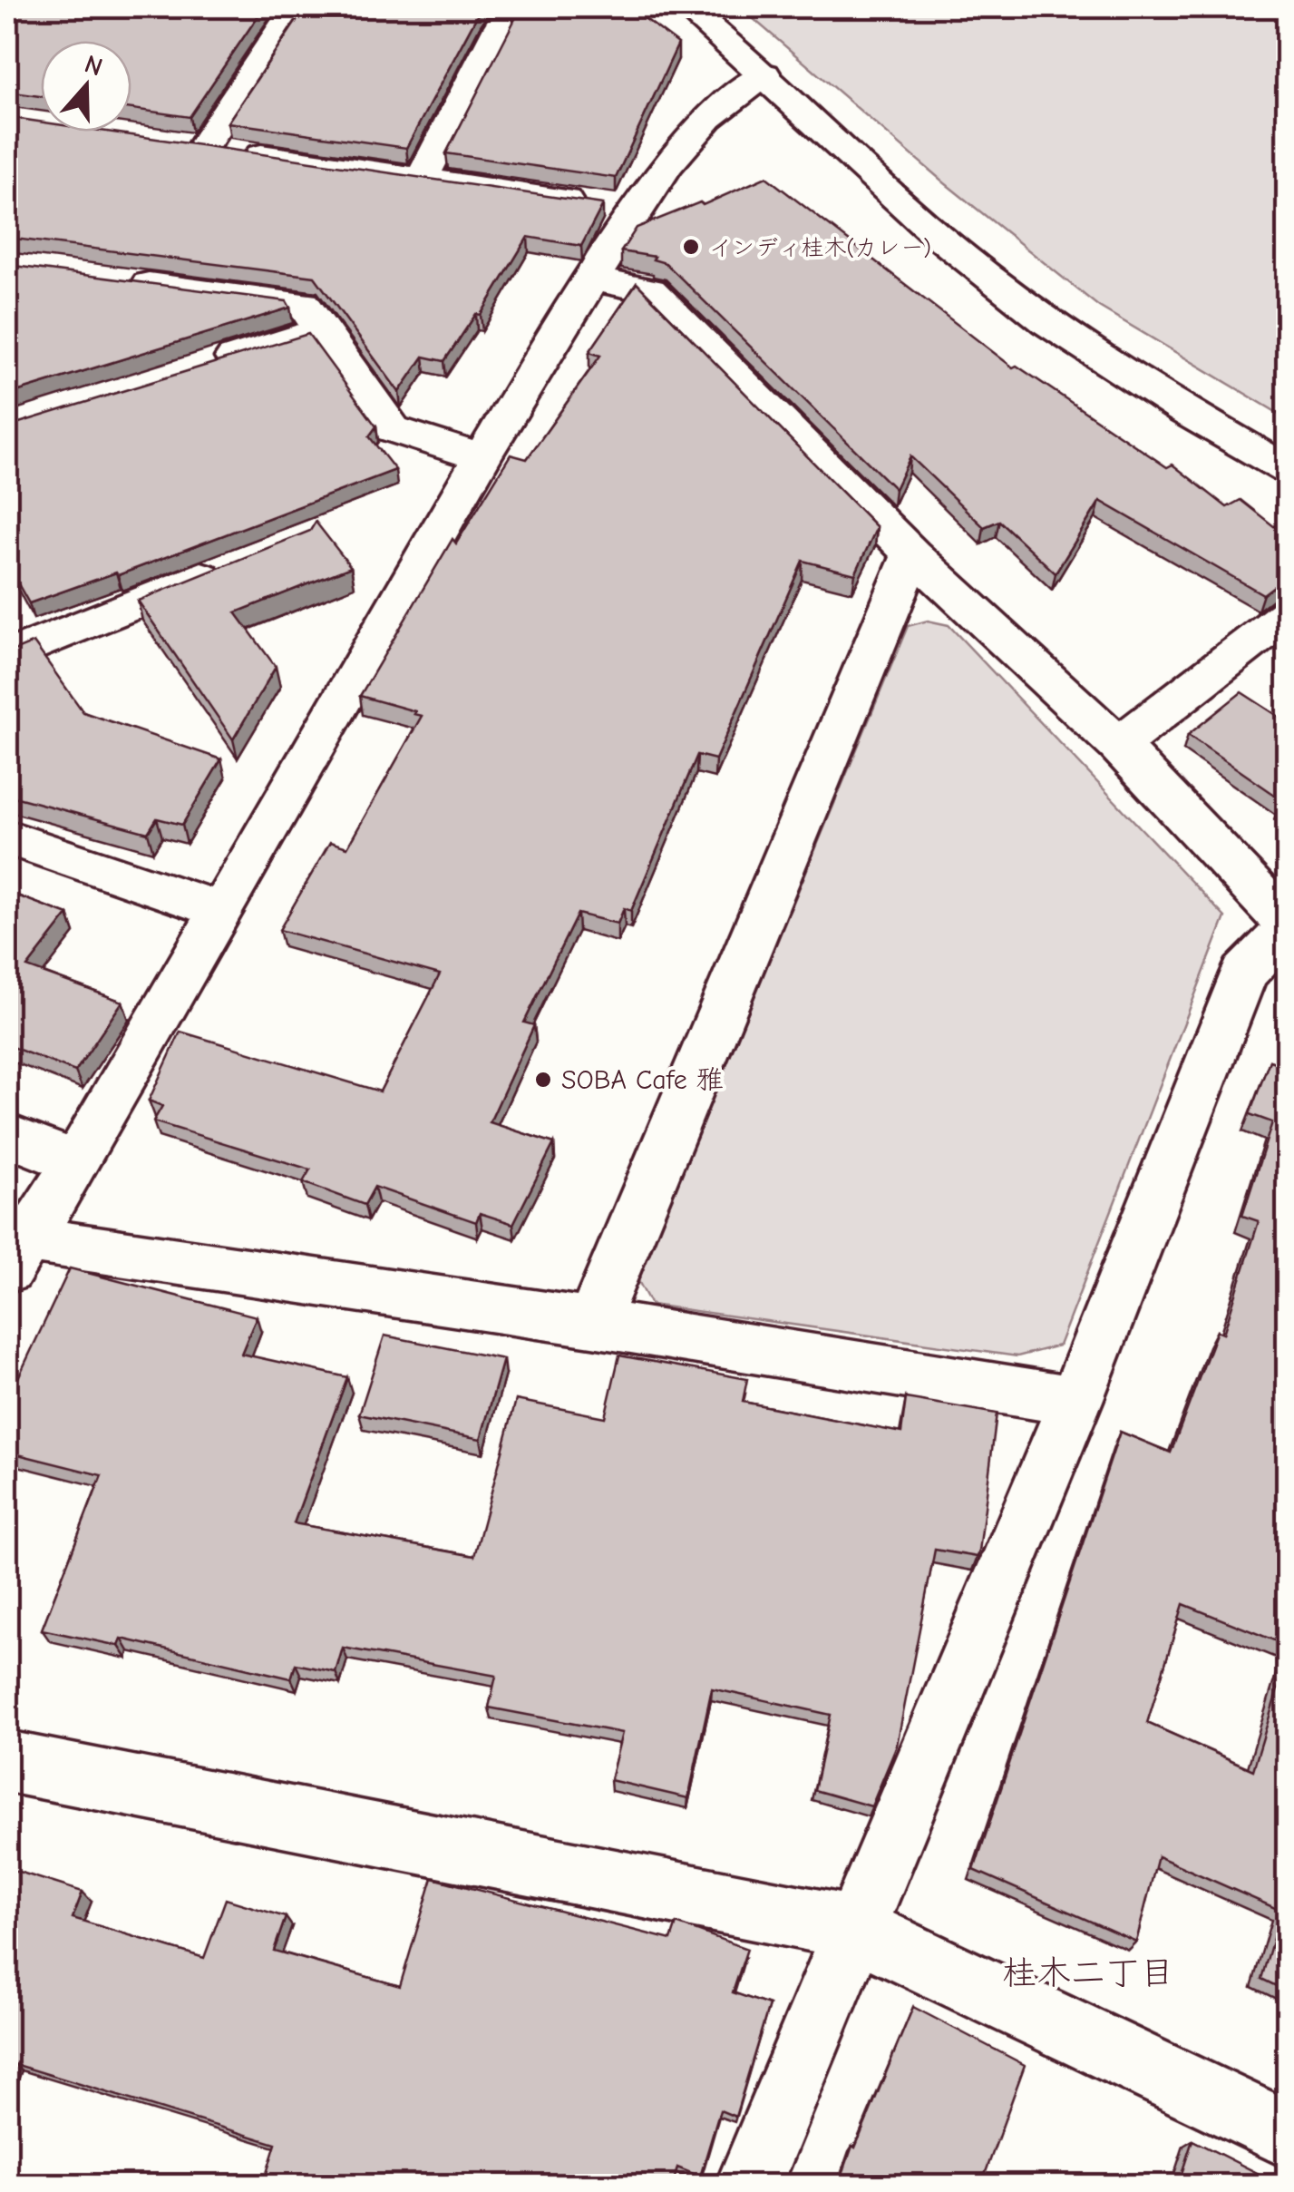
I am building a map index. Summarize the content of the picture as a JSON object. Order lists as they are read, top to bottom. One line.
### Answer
{"districts":["桂木二丁目"],"places":["インディ桂木(カレー)","SOBA Cafe 雅"],"north":"top"}
